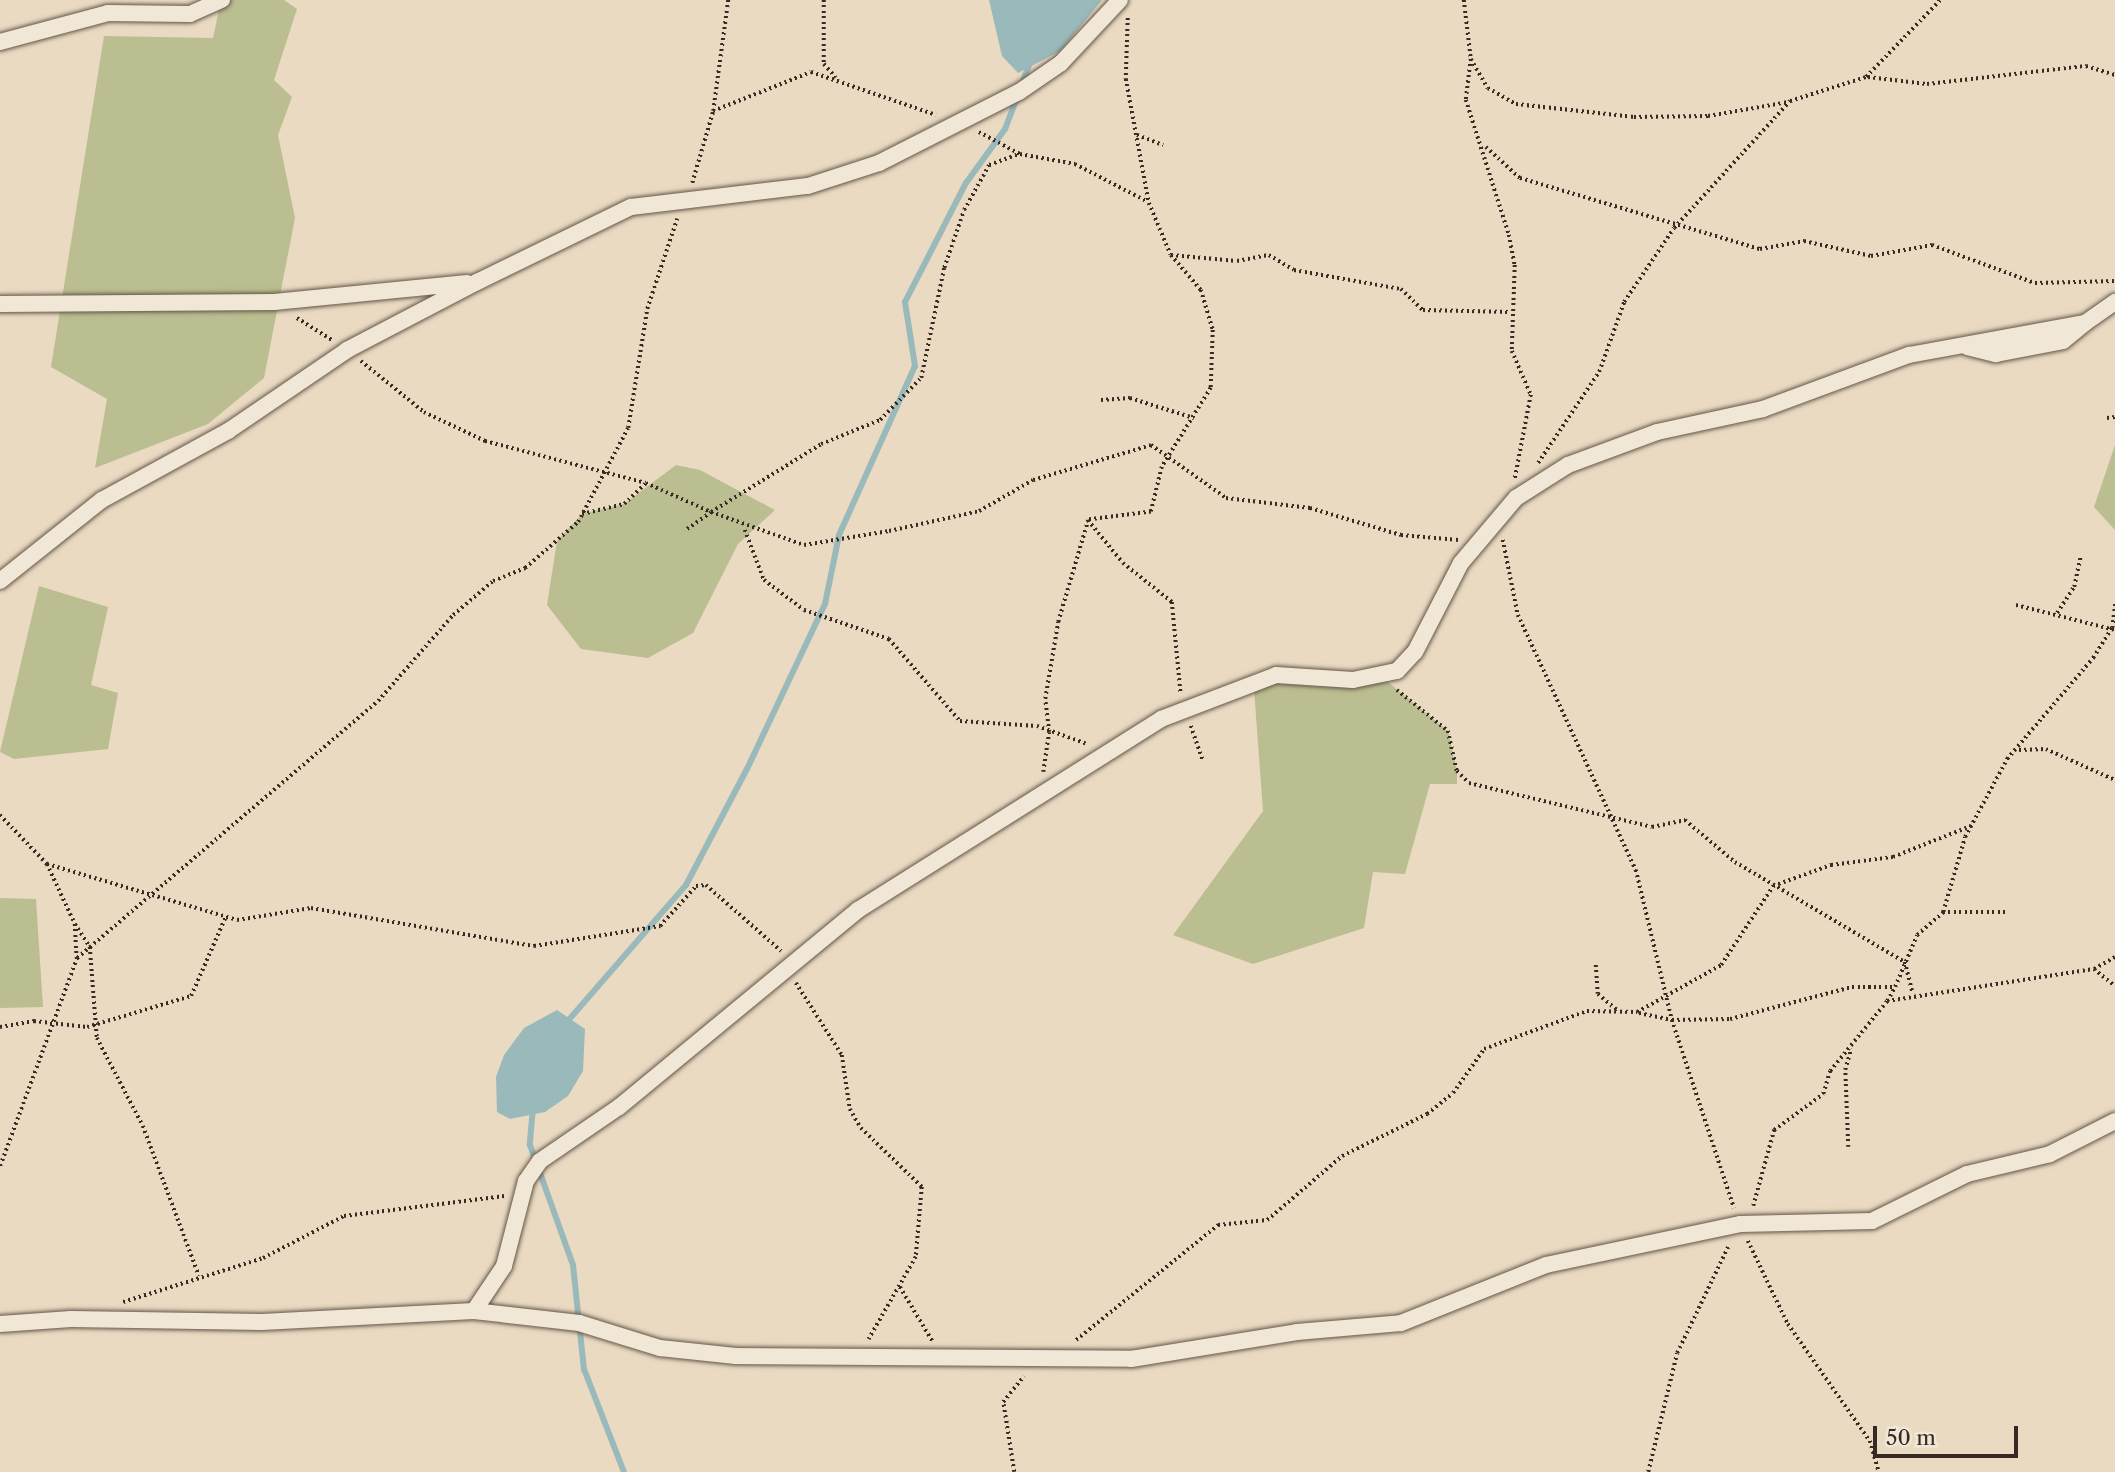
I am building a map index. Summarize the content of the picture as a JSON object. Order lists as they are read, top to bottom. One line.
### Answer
{"scale_bar":"50 m"}
